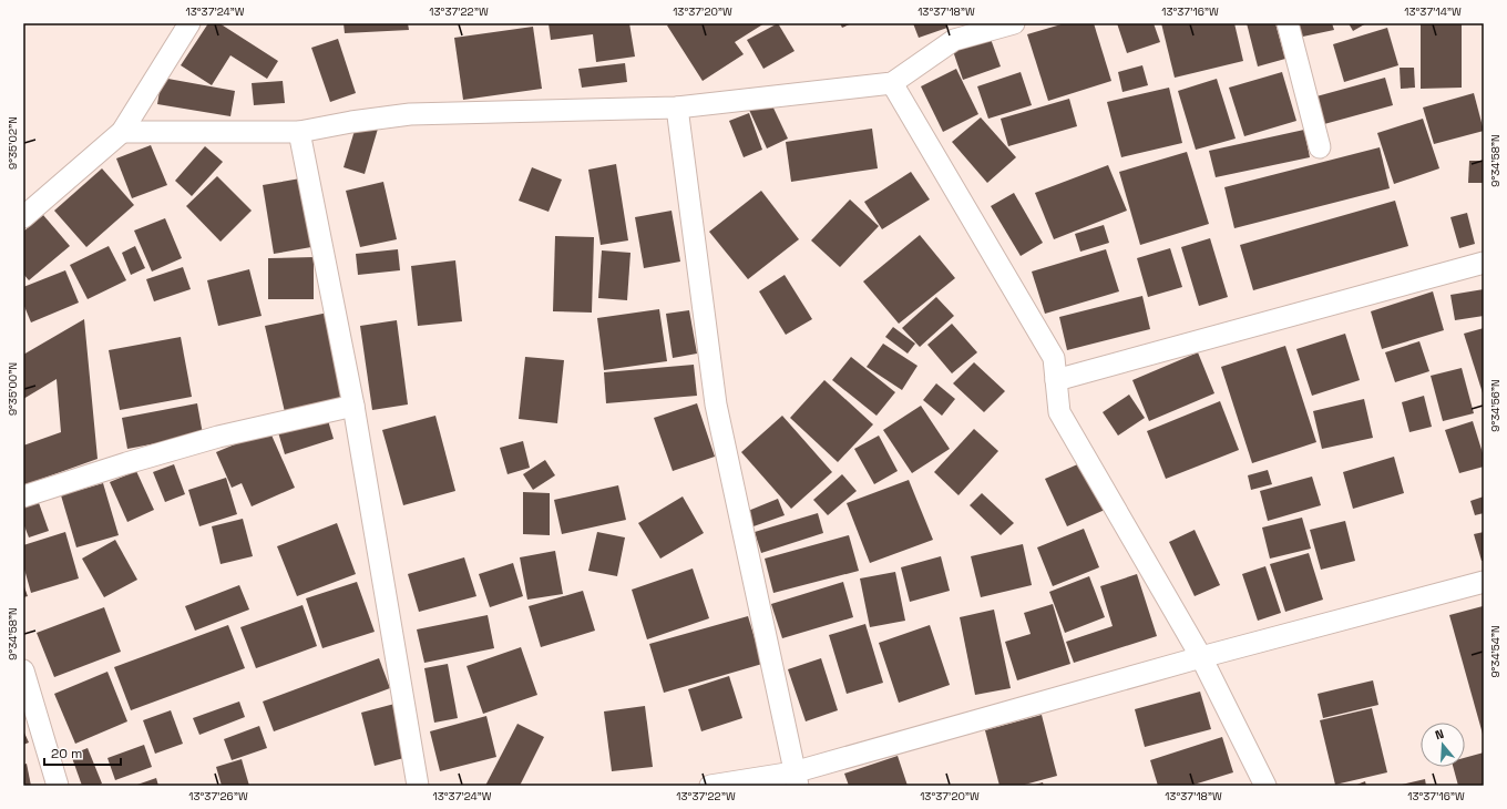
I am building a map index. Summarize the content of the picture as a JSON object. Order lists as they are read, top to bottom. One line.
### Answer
{"scale_bar":"20 m","north":"top","coordinates":["13°37'24\"W","13°37'22\"W","13°37'20\"W","13°37'18\"W","13°37'16\"W","13°37'14\"W","9°35'02\"N","9°34'58\"N","9°35'00\"N","9°34'56\"N","9°34'54\"N","13°37'26\"W"]}
